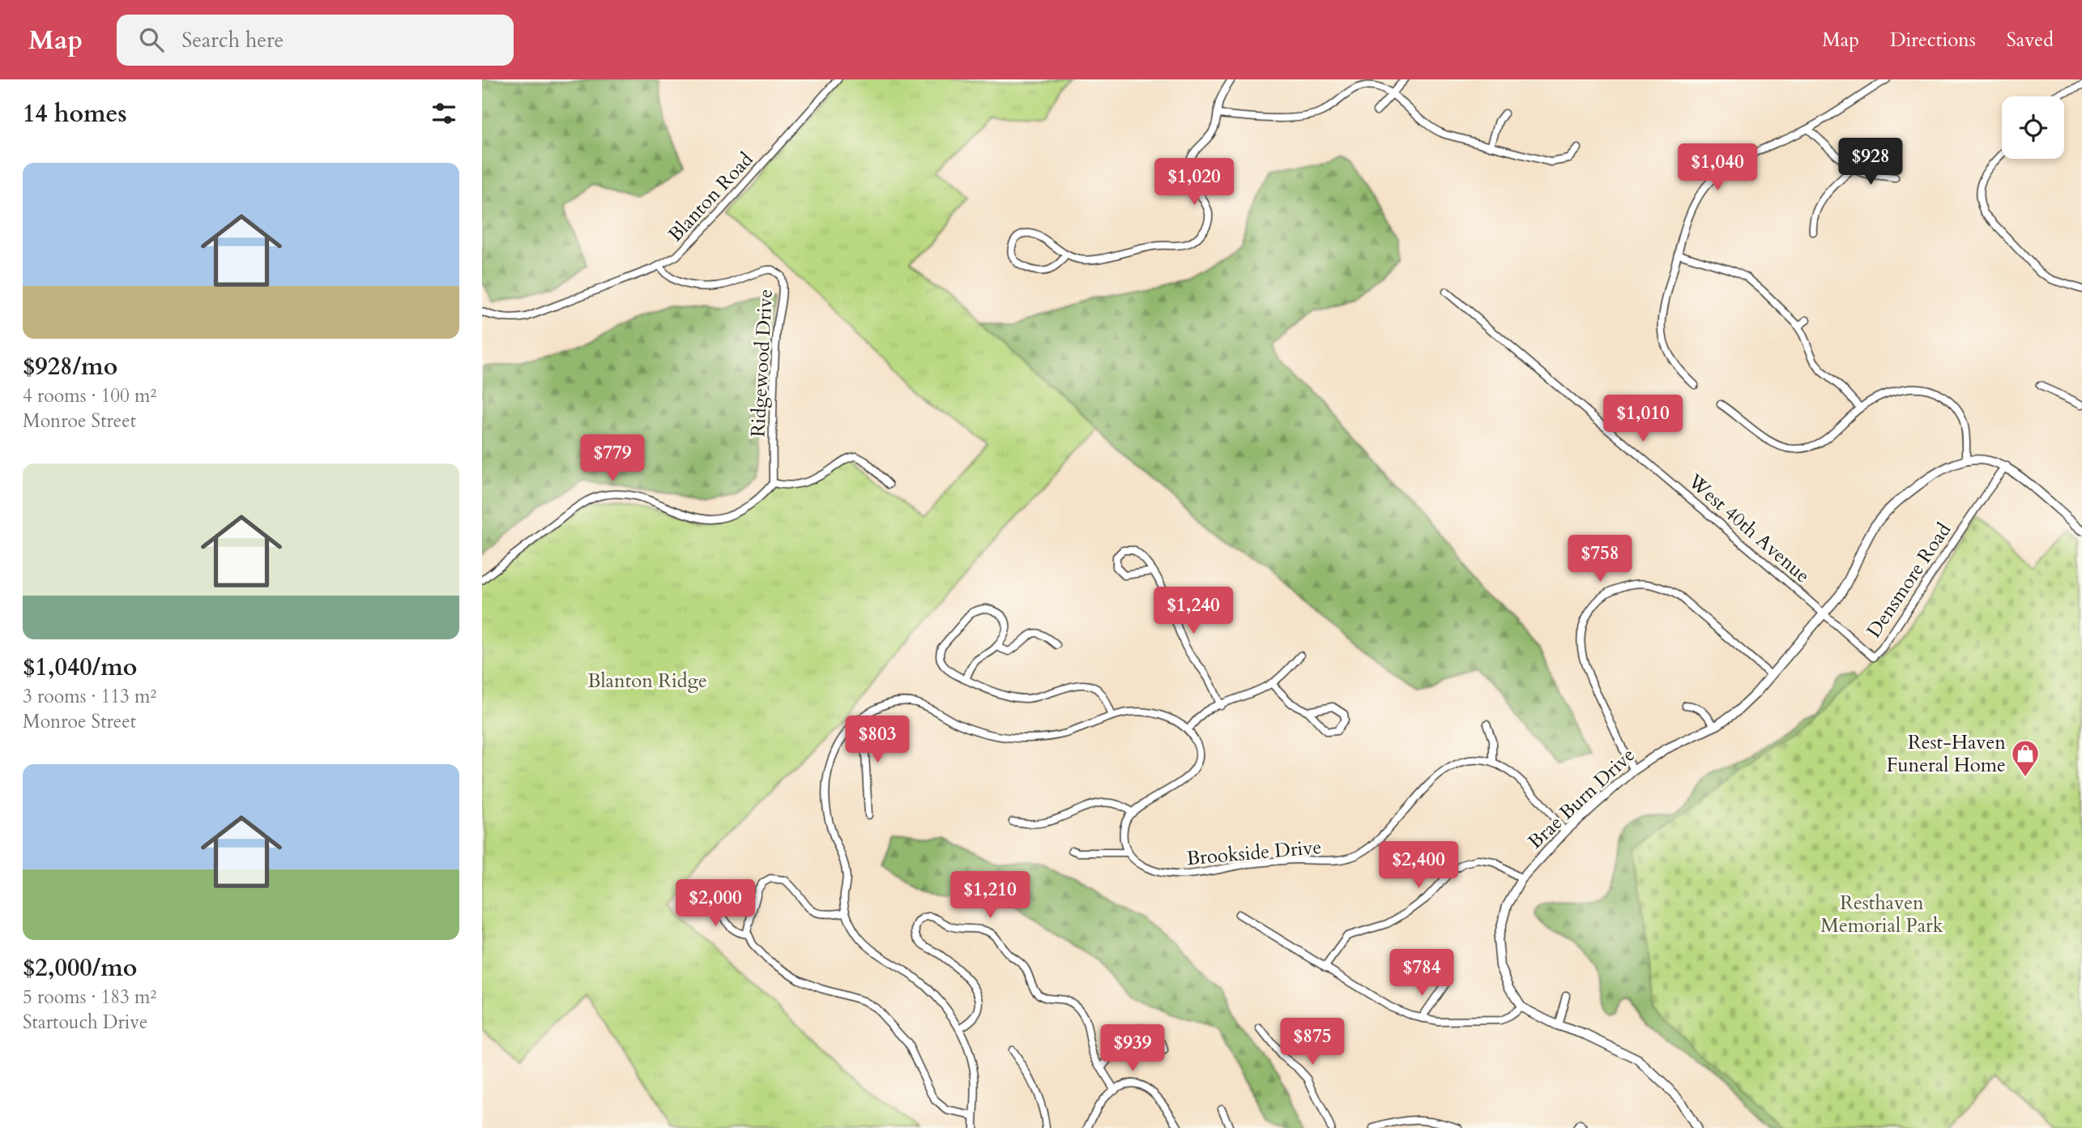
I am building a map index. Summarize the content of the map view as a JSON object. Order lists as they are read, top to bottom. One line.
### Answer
{"streets":{"street":["Blanton Road","Ridgewood Drive","West 40th Avenue","Densmore Road","Brae Burn Drive","Brookside Drive"]},"crossings":[["Blanton Road","Ridgewood Drive"],["West 40th Avenue","Densmore Road"],["West 40th Avenue","Brae Burn Drive"],["Densmore Road","Brae Burn Drive"]],"parks":["Blanton Ridge","Resthaven Memorial Park"],"places":{"shop":["Rest-Haven Funeral Home"]},"page":{"header":"Map","search":"Search here","nav":["Map","Directions","Saved"],"heading":"14 homes","price":["$928","$1,040","$1,020","$1,010","$779","$758","$1,240","$803","$2,400","$1,210","$2,000","$784","$875","$939"],"list":[{"name":"$928/mo","note":"4 rooms · 100 m² · Monroe Street"},{"name":"$1,040/mo","note":"3 rooms · 113 m² · Monroe Street"},{"name":"$2,000/mo","note":"5 rooms · 183 m² · Startouch Drive"}]}}
